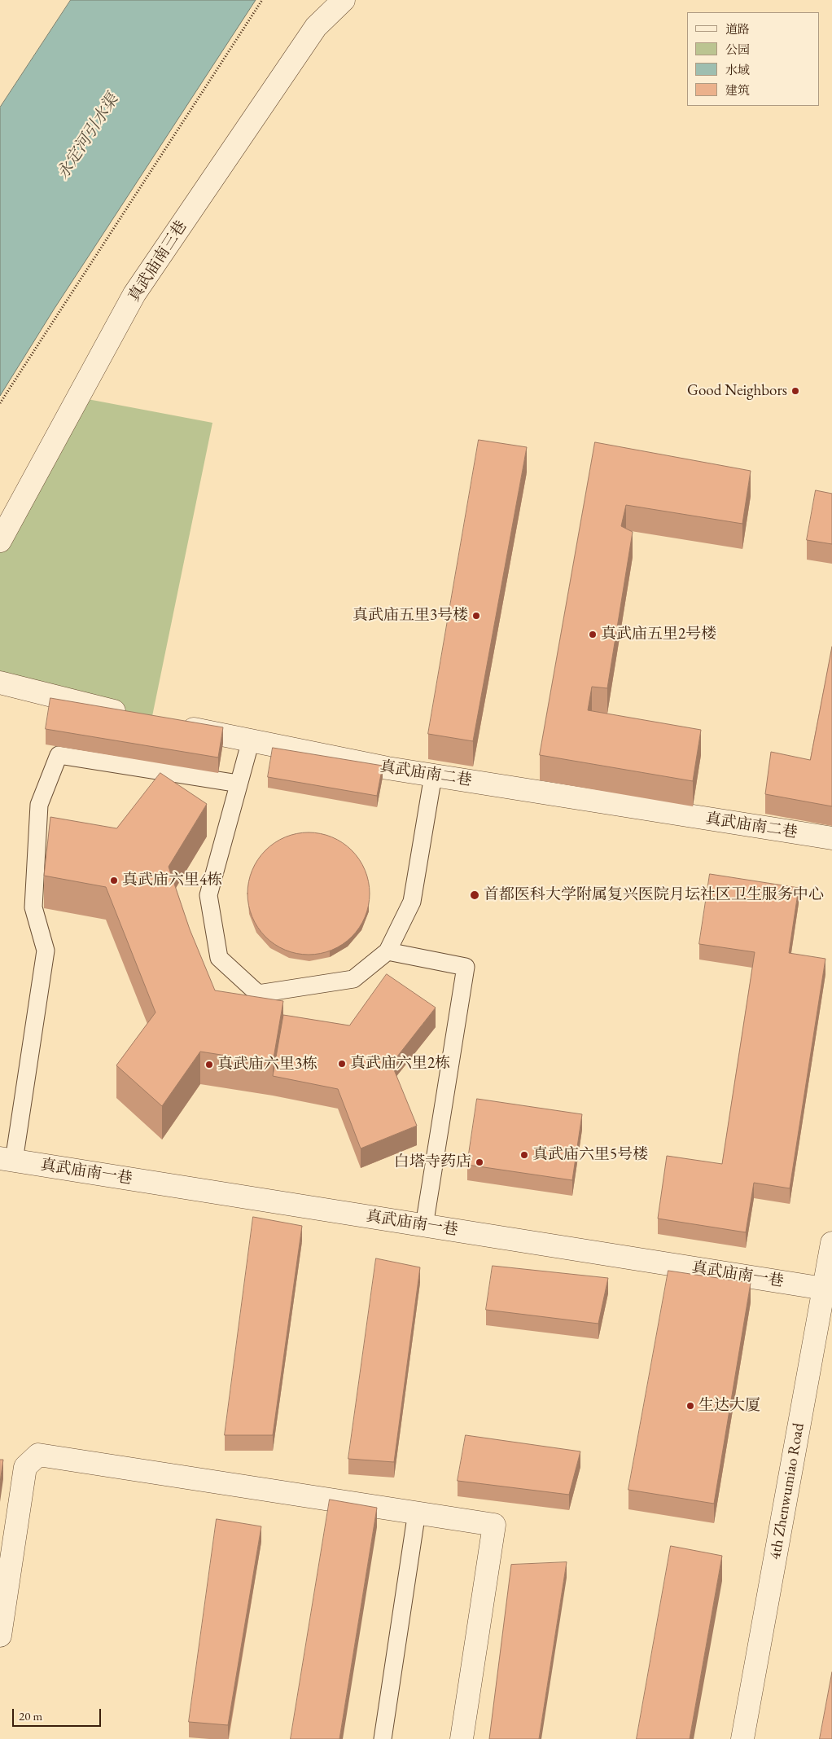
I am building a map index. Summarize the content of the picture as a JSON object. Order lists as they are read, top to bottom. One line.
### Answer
{"streets":{"street":["真武庙南三巷","真武庙南二巷","真武庙南一巷","4th Zhenwumiao Road"]},"crossings":[["真武庙南一巷","4th Zhenwumiao Road"]],"water":["永定河引水渠"],"places":["Good Neighbors","真武庙五里3号楼","真武庙五里2号楼","真武庙六里4栋","首都医科大学附属复兴医院月坛社区卫生服务中心","真武庙六里2栋","真武庙六里3栋","真武庙六里5号楼","白塔寺药店","生达大厦"],"legend":["道路","公园","水域","建筑"],"scale_bar":"20 m"}
